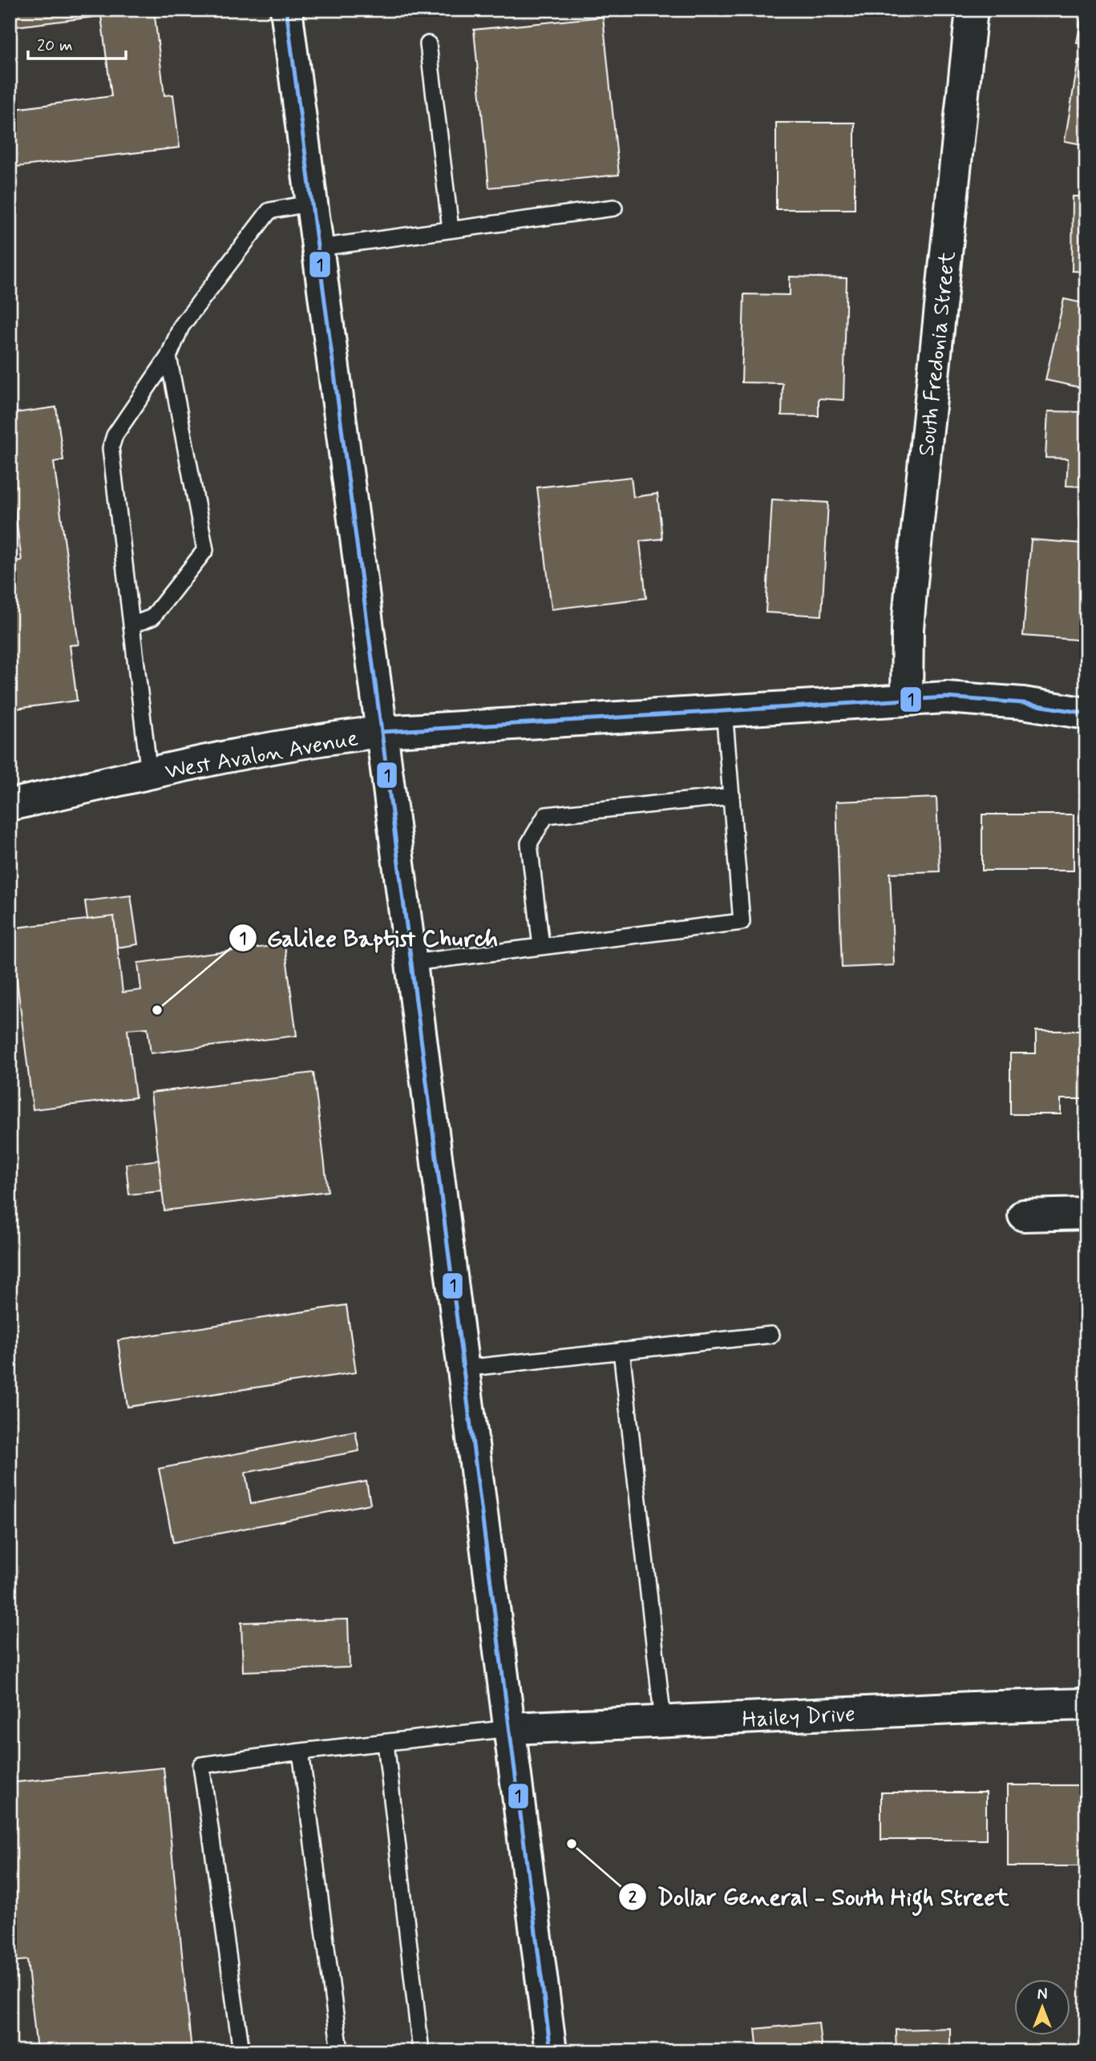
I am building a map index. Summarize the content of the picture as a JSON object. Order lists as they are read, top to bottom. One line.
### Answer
{"streets":{"street":["South Fredonia Street","West Avalon Avenue","Hailey Drive"]},"crossings":[["South Fredonia Street","West Avalon Avenue"]],"places":["Galilee Baptist Church","Dollar General - South High Street"],"lines":["transit line 1"],"scale_bar":"20 m","north":"top"}
